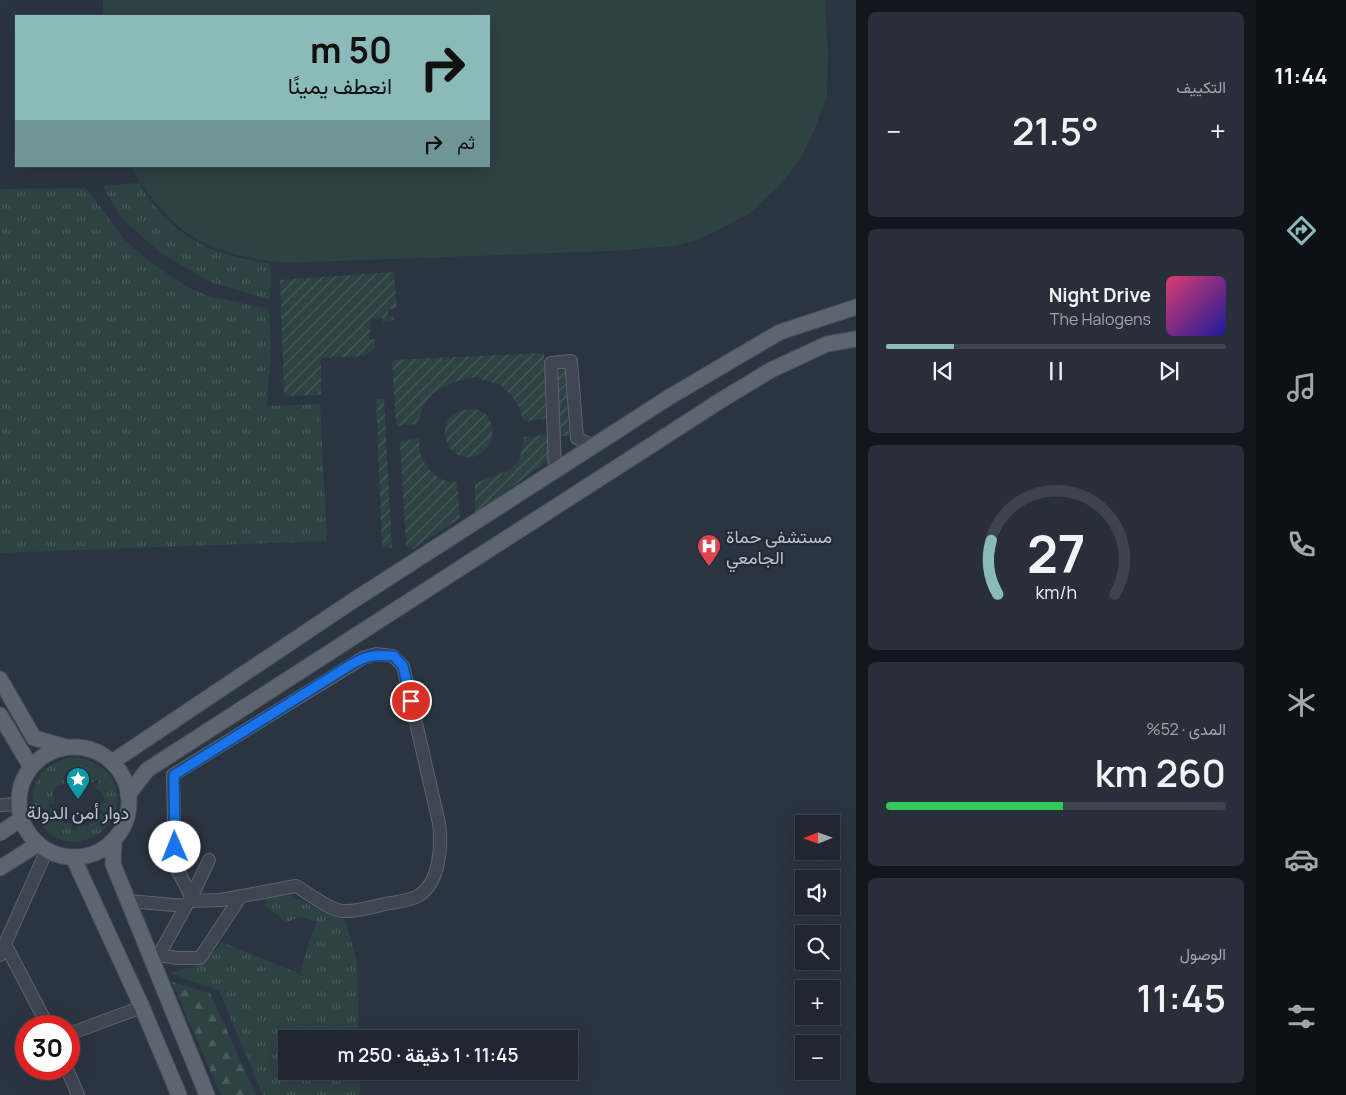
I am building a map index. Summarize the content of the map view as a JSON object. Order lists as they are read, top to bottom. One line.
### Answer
{"places":{"hospital":["مستشفى حماة الجامعي"],"place":["دوار أمن الدولة"]},"north":"left","page":{"tabs":"11:44","tile":["التكييف",["المدى · 52%","260 km"],["الوصول","11:45"]],"turn":["50 m","انعطف يمينًا"],"heat":["−","21.5°","+"],"then":"ثم","song":["Night Drive","The Halogens"],"map_buttons":["+","−"],"limit":"30","trip":"11:45 · 1 دقيقة · 250 m","gauge":["27","km/h"]}}
